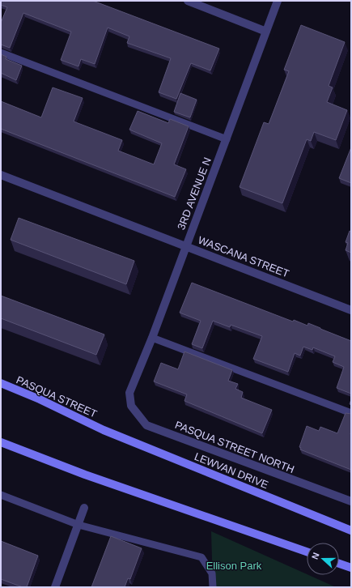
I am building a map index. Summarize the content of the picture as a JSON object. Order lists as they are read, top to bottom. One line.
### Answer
{"streets":{"main road":["PASQUA STREET","LEWVAN DRIVE"],"street":["3RD AVENUE N","WASCANA STREET","PASQUA STREET NORTH"]},"crossings":[["3RD AVENUE N","WASCANA STREET"],["3RD AVENUE N","PASQUA STREET NORTH"],["PASQUA STREET","LEWVAN DRIVE"]],"parks":["Ellison Park"],"north":"left"}
